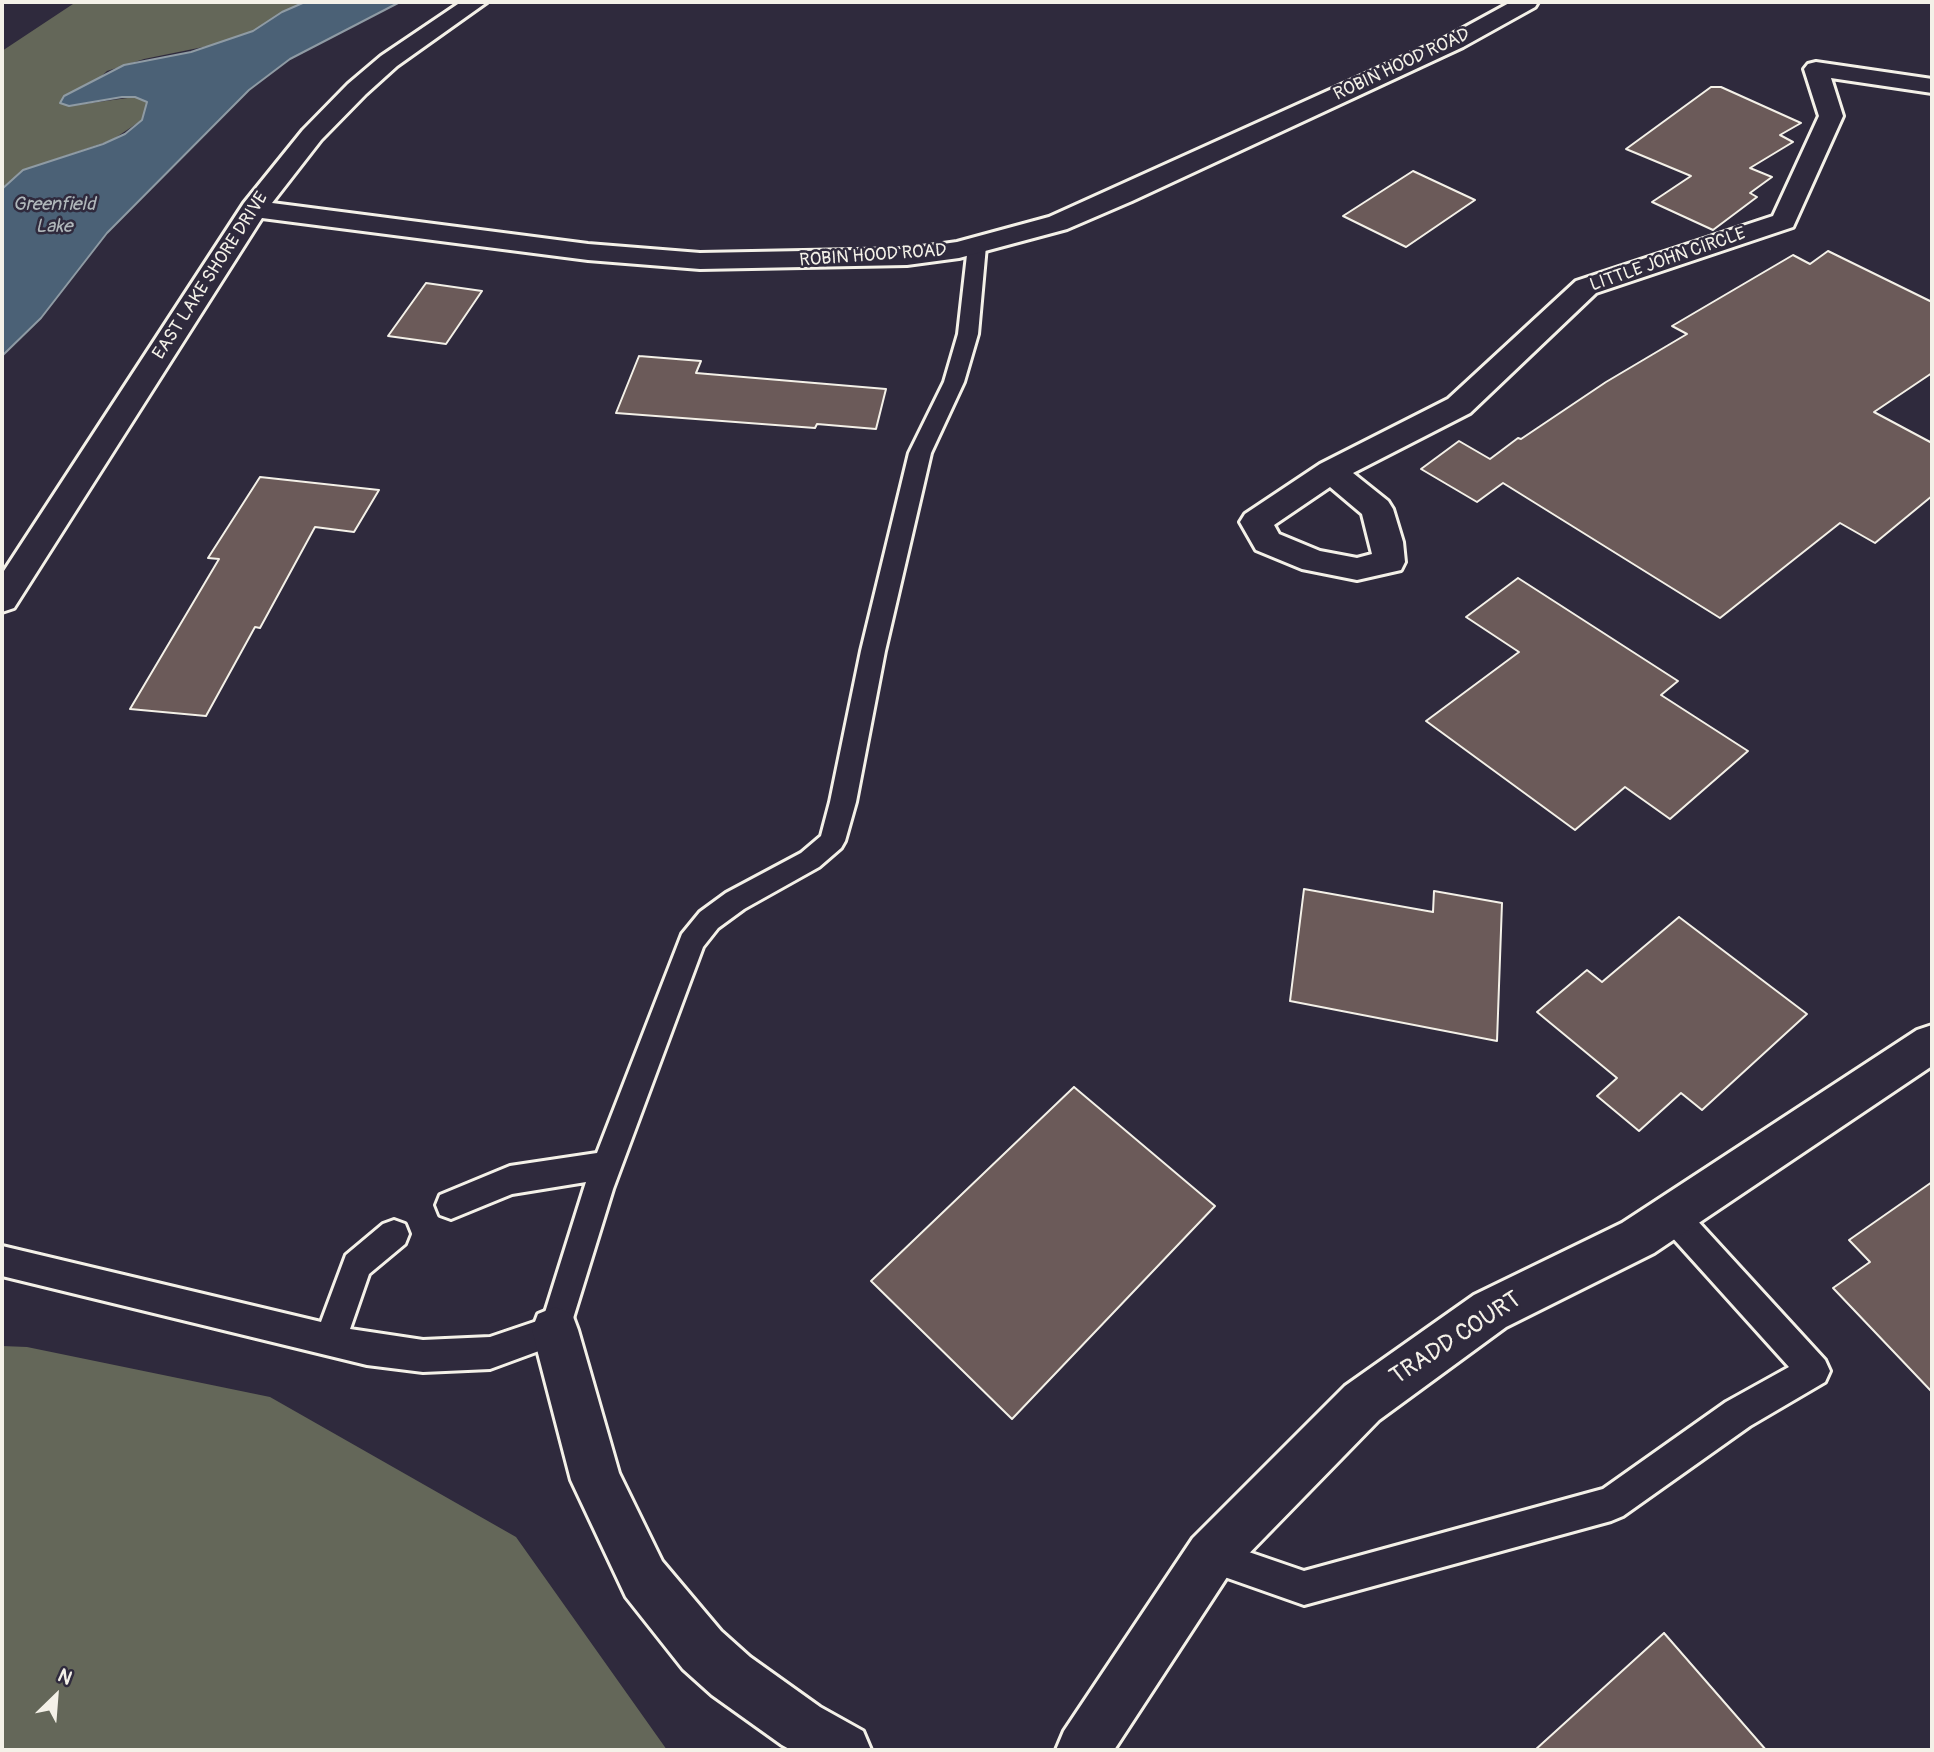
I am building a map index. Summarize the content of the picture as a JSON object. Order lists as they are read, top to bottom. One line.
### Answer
{"streets":{"street":["ROBIN HOOD ROAD","LITTLE JOHN CIRCLE","EAST LAKE SHORE DRIVE","TRADD COURT"]},"crossings":[["ROBIN HOOD ROAD","EAST LAKE SHORE DRIVE"]],"water":["Greenfield Lake"],"north":"top right"}
